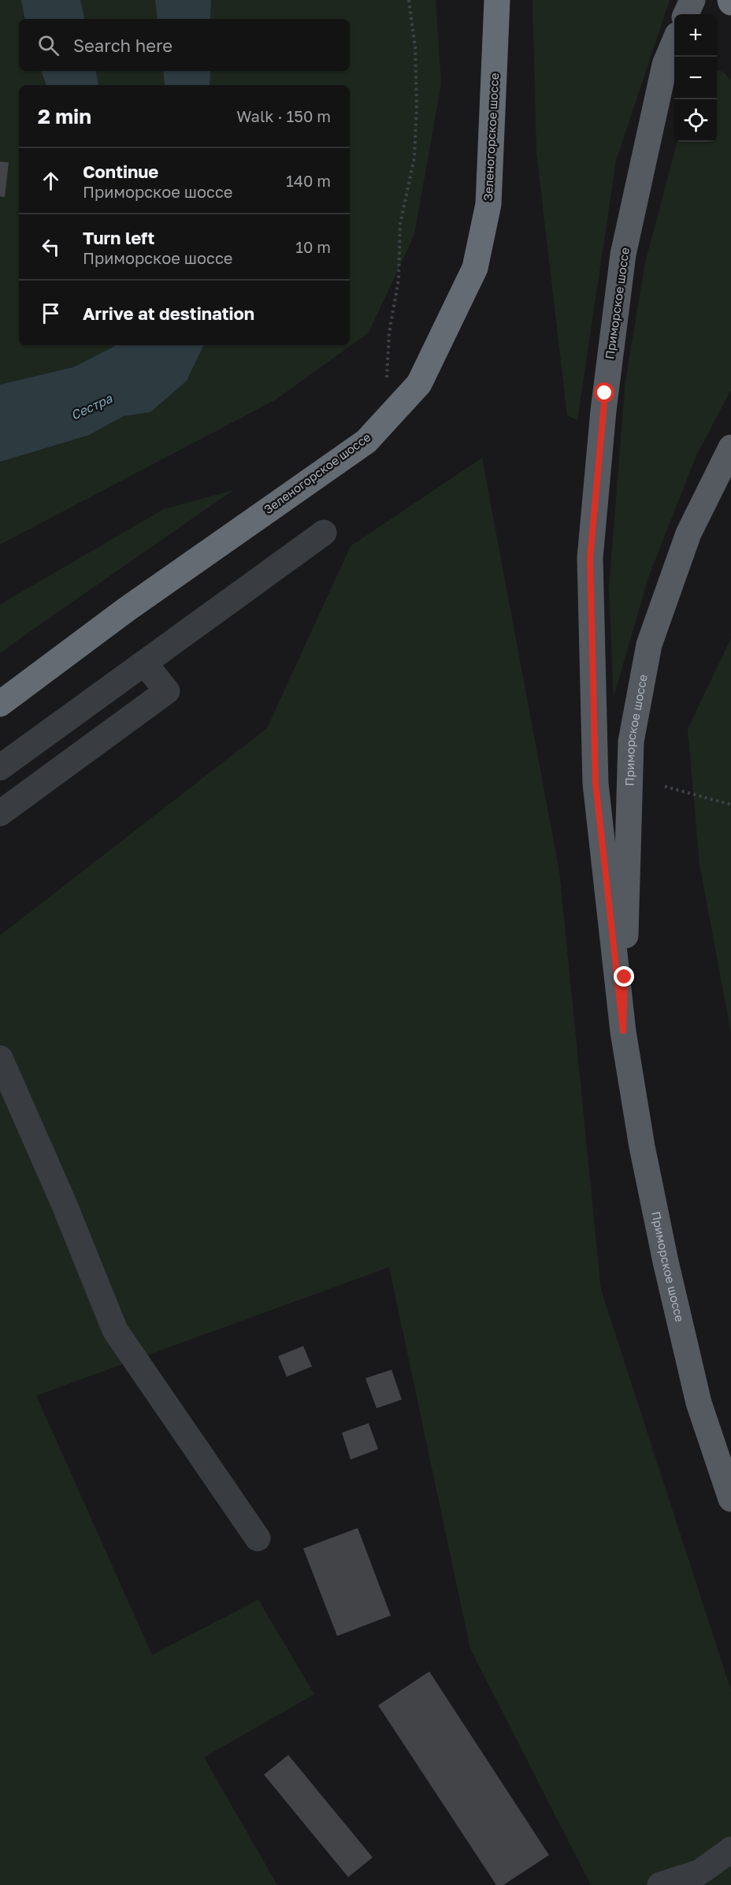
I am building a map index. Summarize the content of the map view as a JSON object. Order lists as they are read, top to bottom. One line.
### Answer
{"streets":{"highway":["Зеленогорское шоссе"],"main road":["Приморское шоссе"]},"water":["Сестра"],"page":{"map_buttons":["+","−"],"search":"Search here","heading":["2 min","Walk · 150 m"],"list":[["Continue","Приморское шоссе","140 m"],["Turn left","Приморское шоссе","10 m"],"Arrive at destination"]}}
